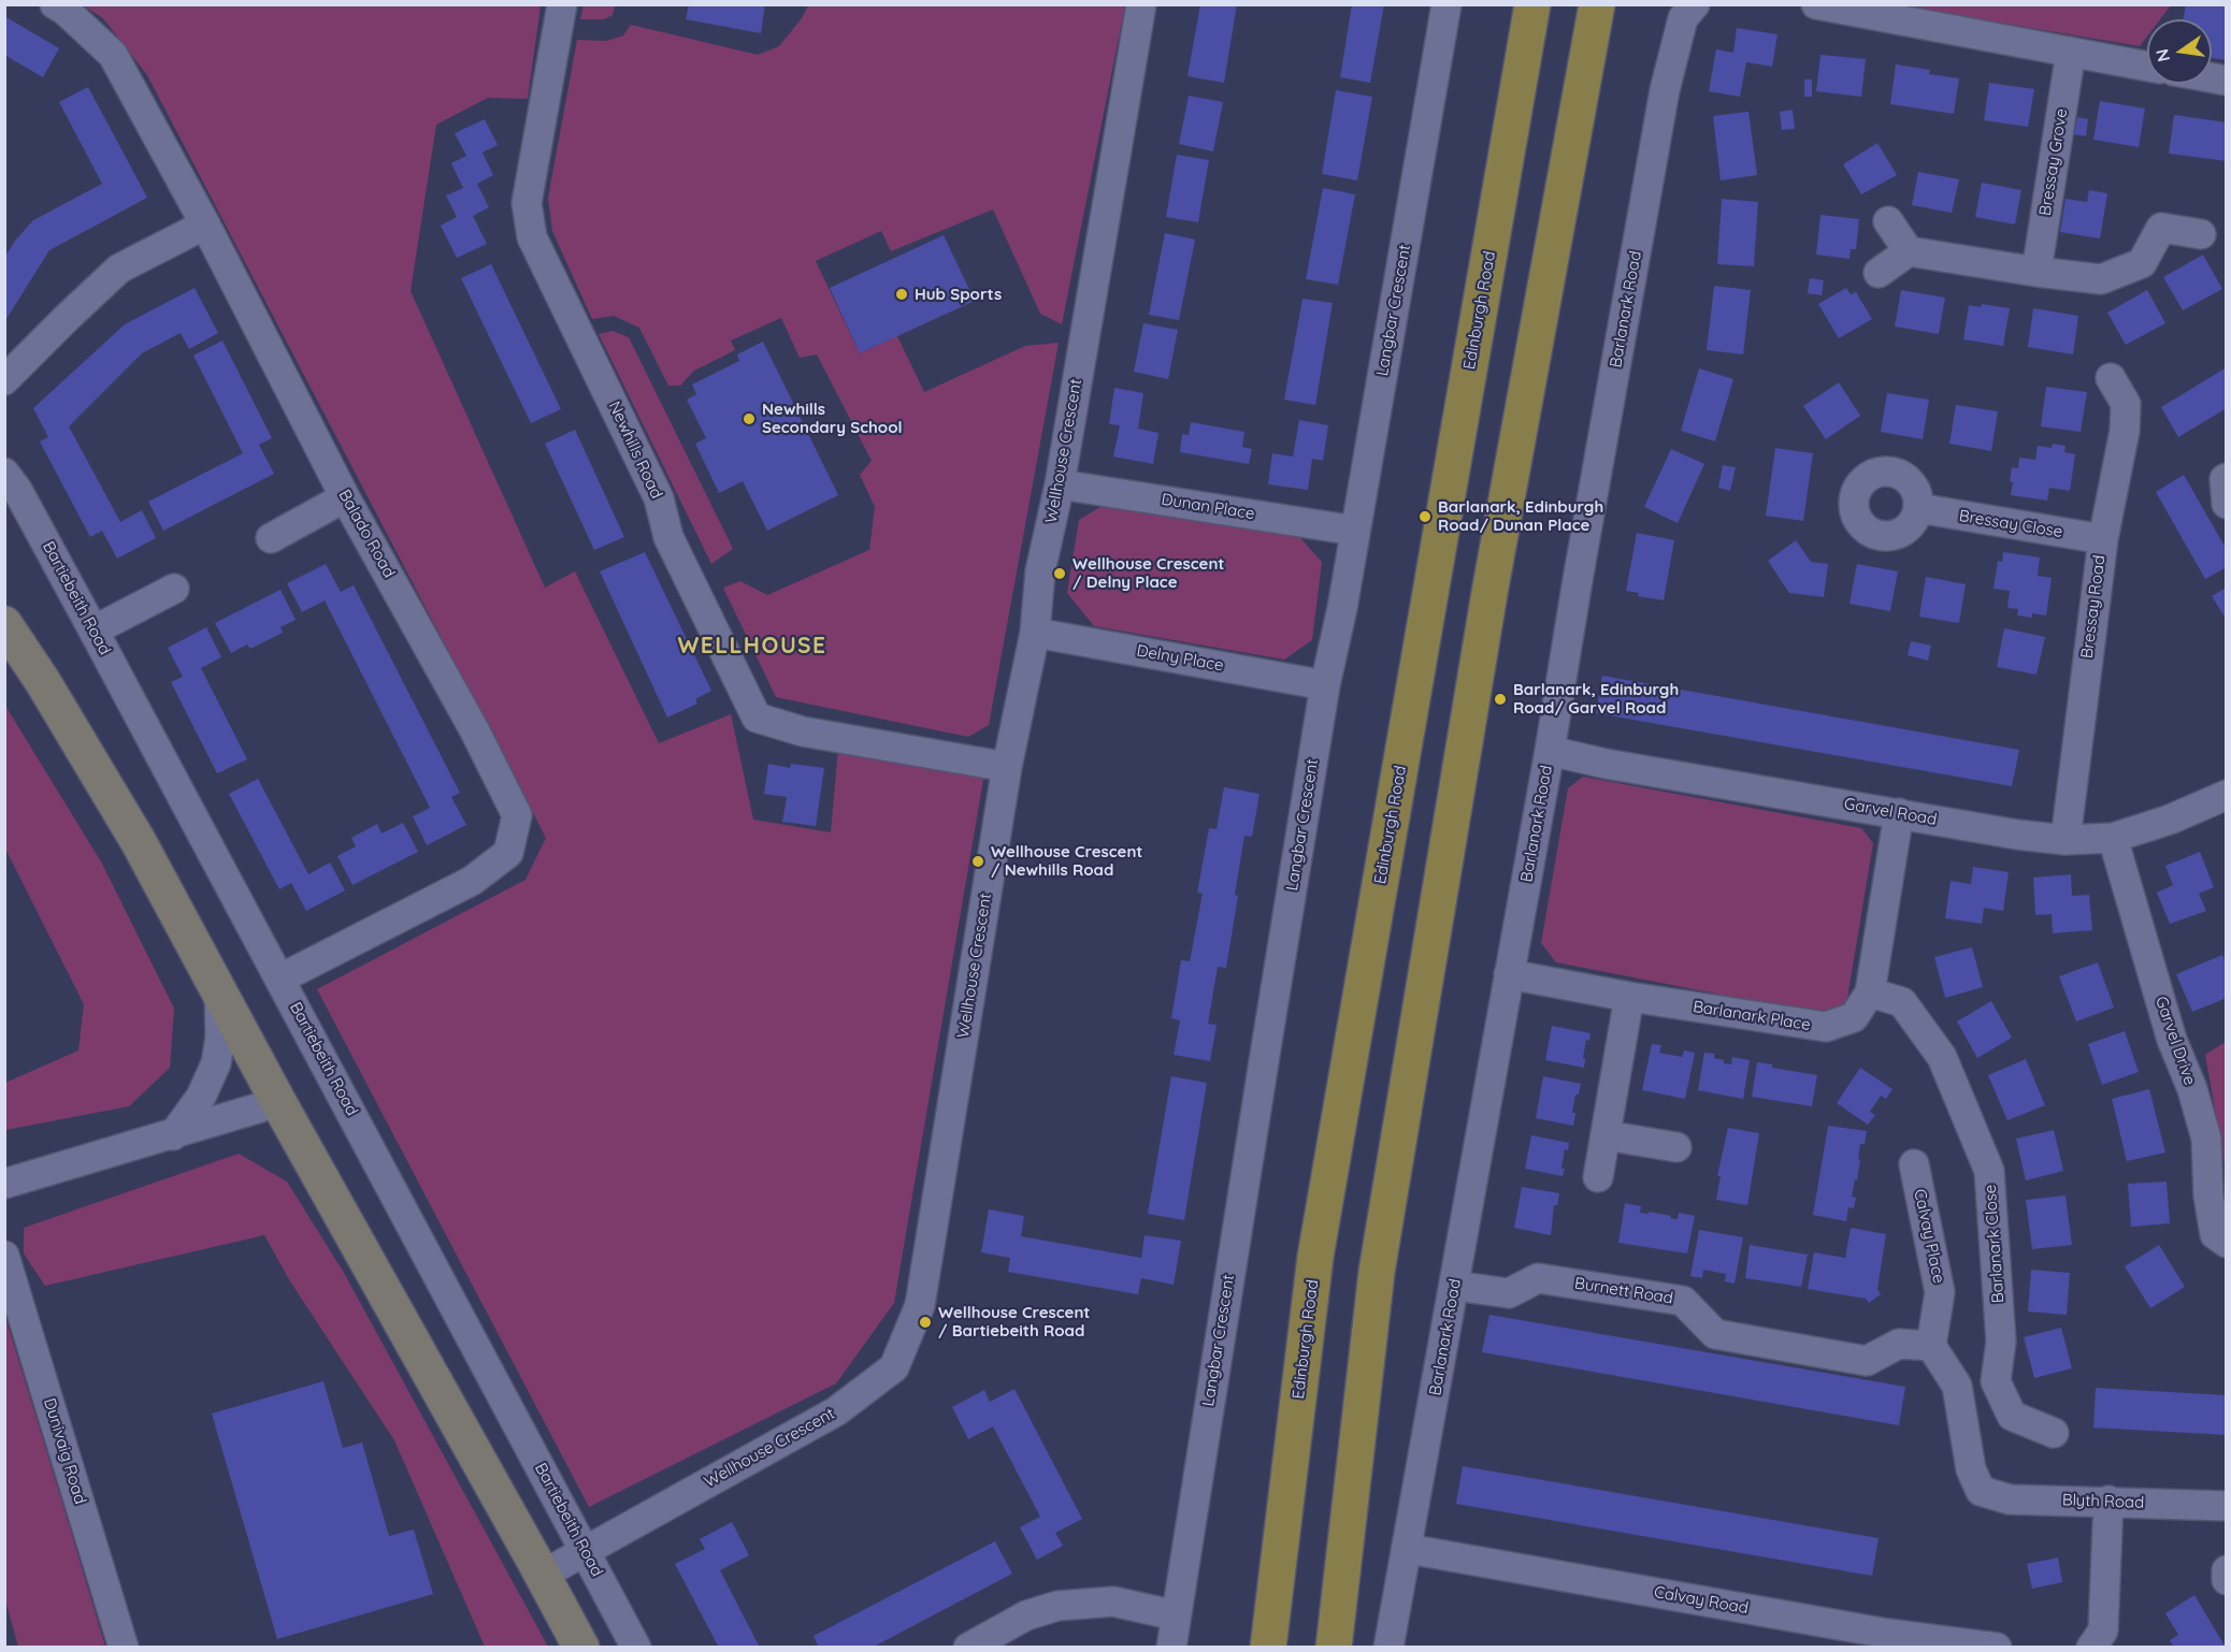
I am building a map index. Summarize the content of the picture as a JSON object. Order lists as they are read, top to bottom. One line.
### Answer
{"streets":{"main road":["Edinburgh Road"],"street":["Bressay Grove","Barlanark Road","Langbar Crescent","Newhills Road","Wellhouse Crescent","Dunan Place","Bressay Close","Balado Road","Bartiebeith Road","Bressay Road","Delny Place","Garvel Road","Barlanark Place","Garvel Drive","Calvay Place","Barlanark Close","Burnett Road","Dunivaig Road","Blyth Road","Calvay Road"]},"crossings":[["Barlanark Road","Garvel Road"],["Barlanark Road","Barlanark Place"],["Barlanark Road","Burnett Road"],["Barlanark Road","Calvay Road"],["Langbar Crescent","Dunan Place"],["Langbar Crescent","Delny Place"],["Newhills Road","Wellhouse Crescent"],["Wellhouse Crescent","Dunan Place"],["Wellhouse Crescent","Bartiebeith Road"],["Wellhouse Crescent","Delny Place"],["Bressay Close","Bressay Road"],["Balado Road","Bartiebeith Road"],["Bressay Road","Garvel Road"],["Garvel Road","Barlanark Place"],["Garvel Road","Garvel Drive"],["Barlanark Place","Barlanark Close"],["Calvay Place","Burnett Road"],["Calvay Place","Blyth Road"],["Burnett Road","Blyth Road"]],"districts":["WELLHOUSE"],"places":["Hub Sports","Newhills Secondary School","Barlanark, Edinburgh Road/ Dunan Place","Wellhouse Crescent / Delny Place","Barlanark, Edinburgh Road/ Garvel Road","Wellhouse Crescent / Newhills Road","Wellhouse Crescent / Bartiebeith Road"],"north":"left"}
